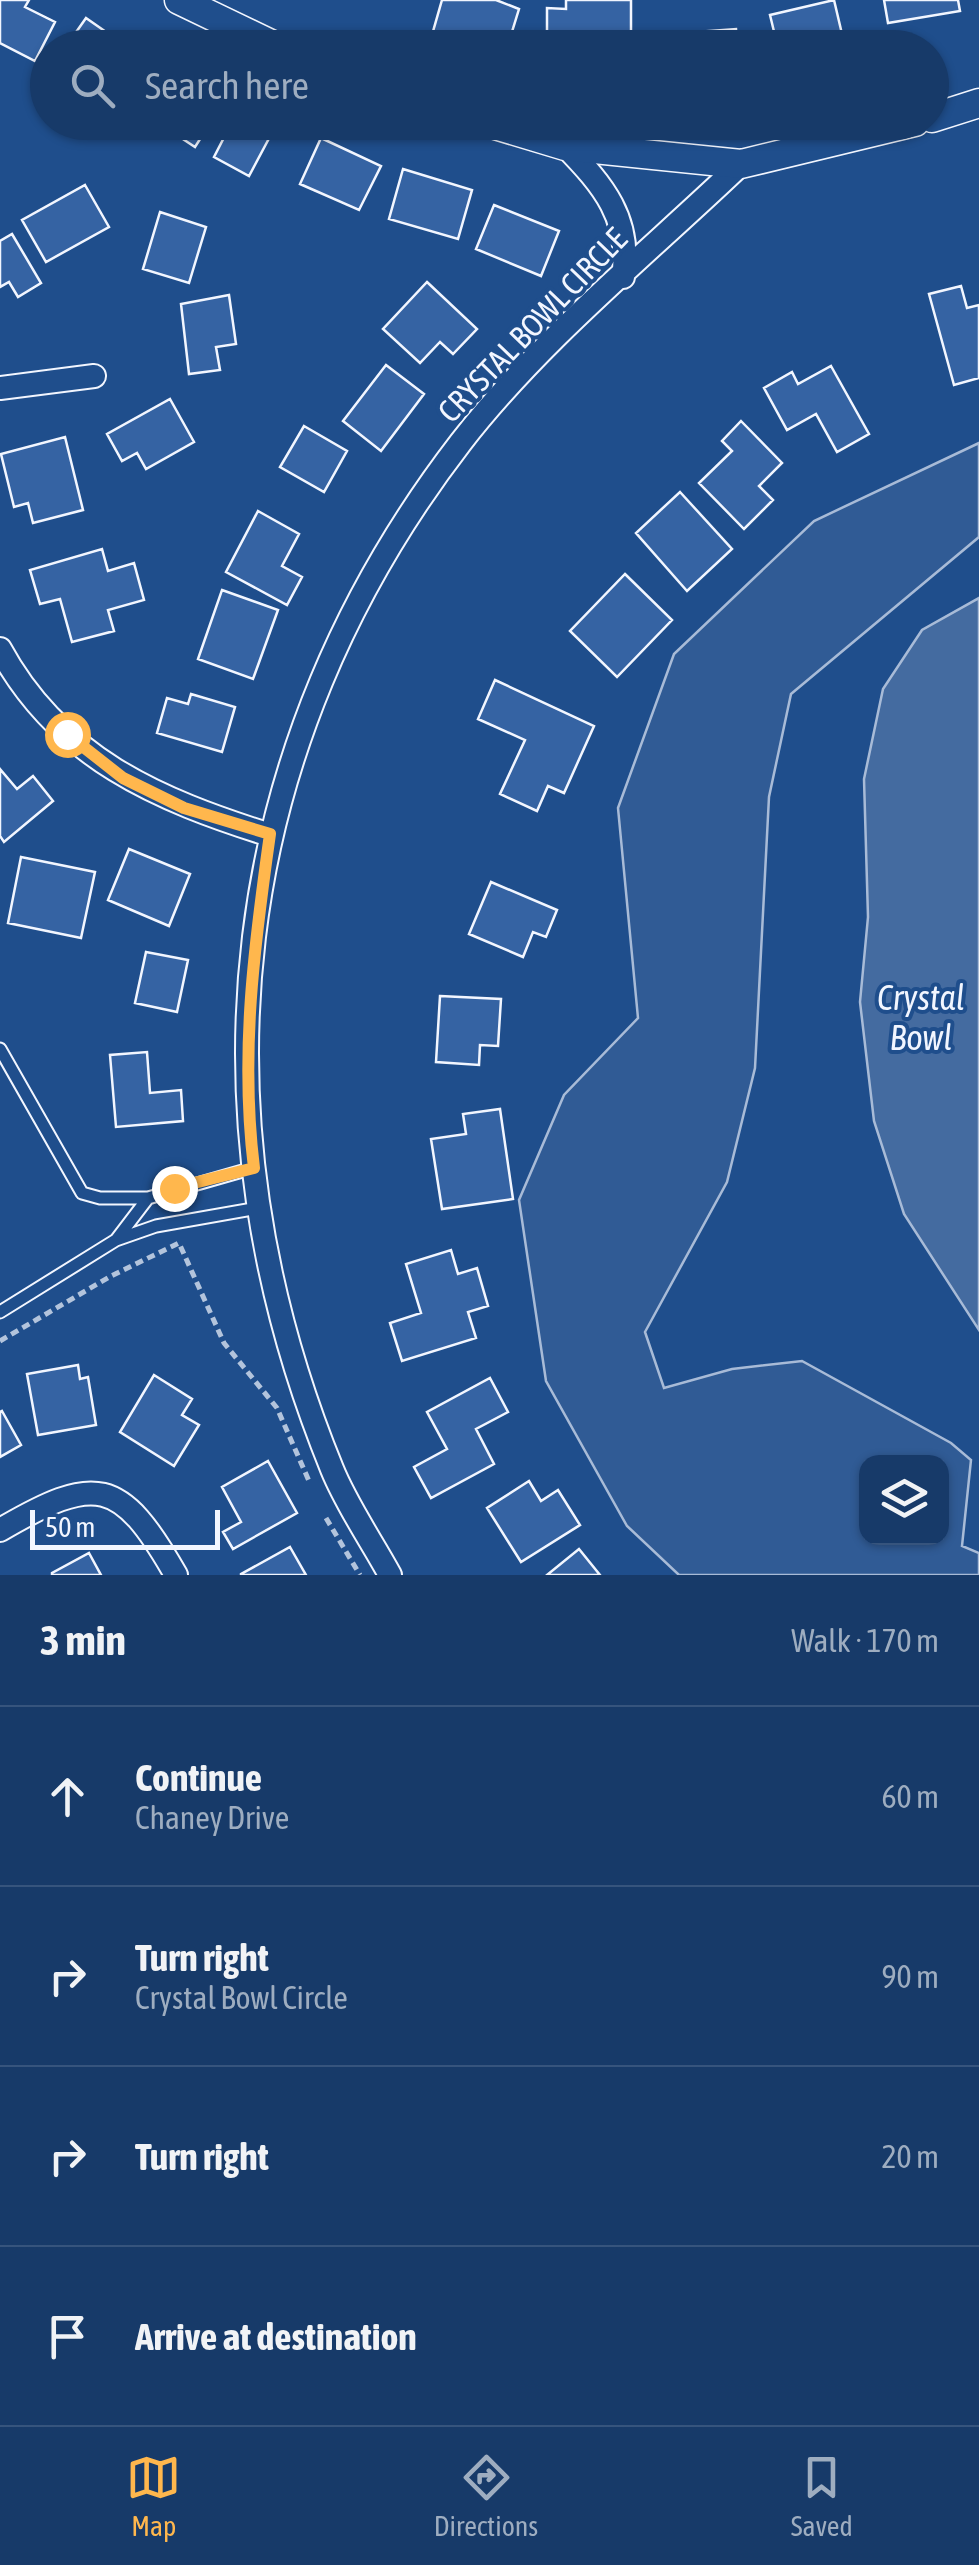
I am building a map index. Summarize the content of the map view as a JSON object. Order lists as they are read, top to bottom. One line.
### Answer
{"streets":{"street":["CRYSTAL BOWL CIRCLE"]},"water":["Crystal Bowl"],"scale_bar":"50 m","page":{"search":"Search here","scale":"50 m","heading":["3 min","Walk · 170 m"],"list":[["Continue","Chaney Drive","60 m"],["Turn right","Crystal Bowl Circle","90 m"],["Turn right","20 m"],"Arrive at destination"],"nav":["Map","Directions","Saved"]}}
